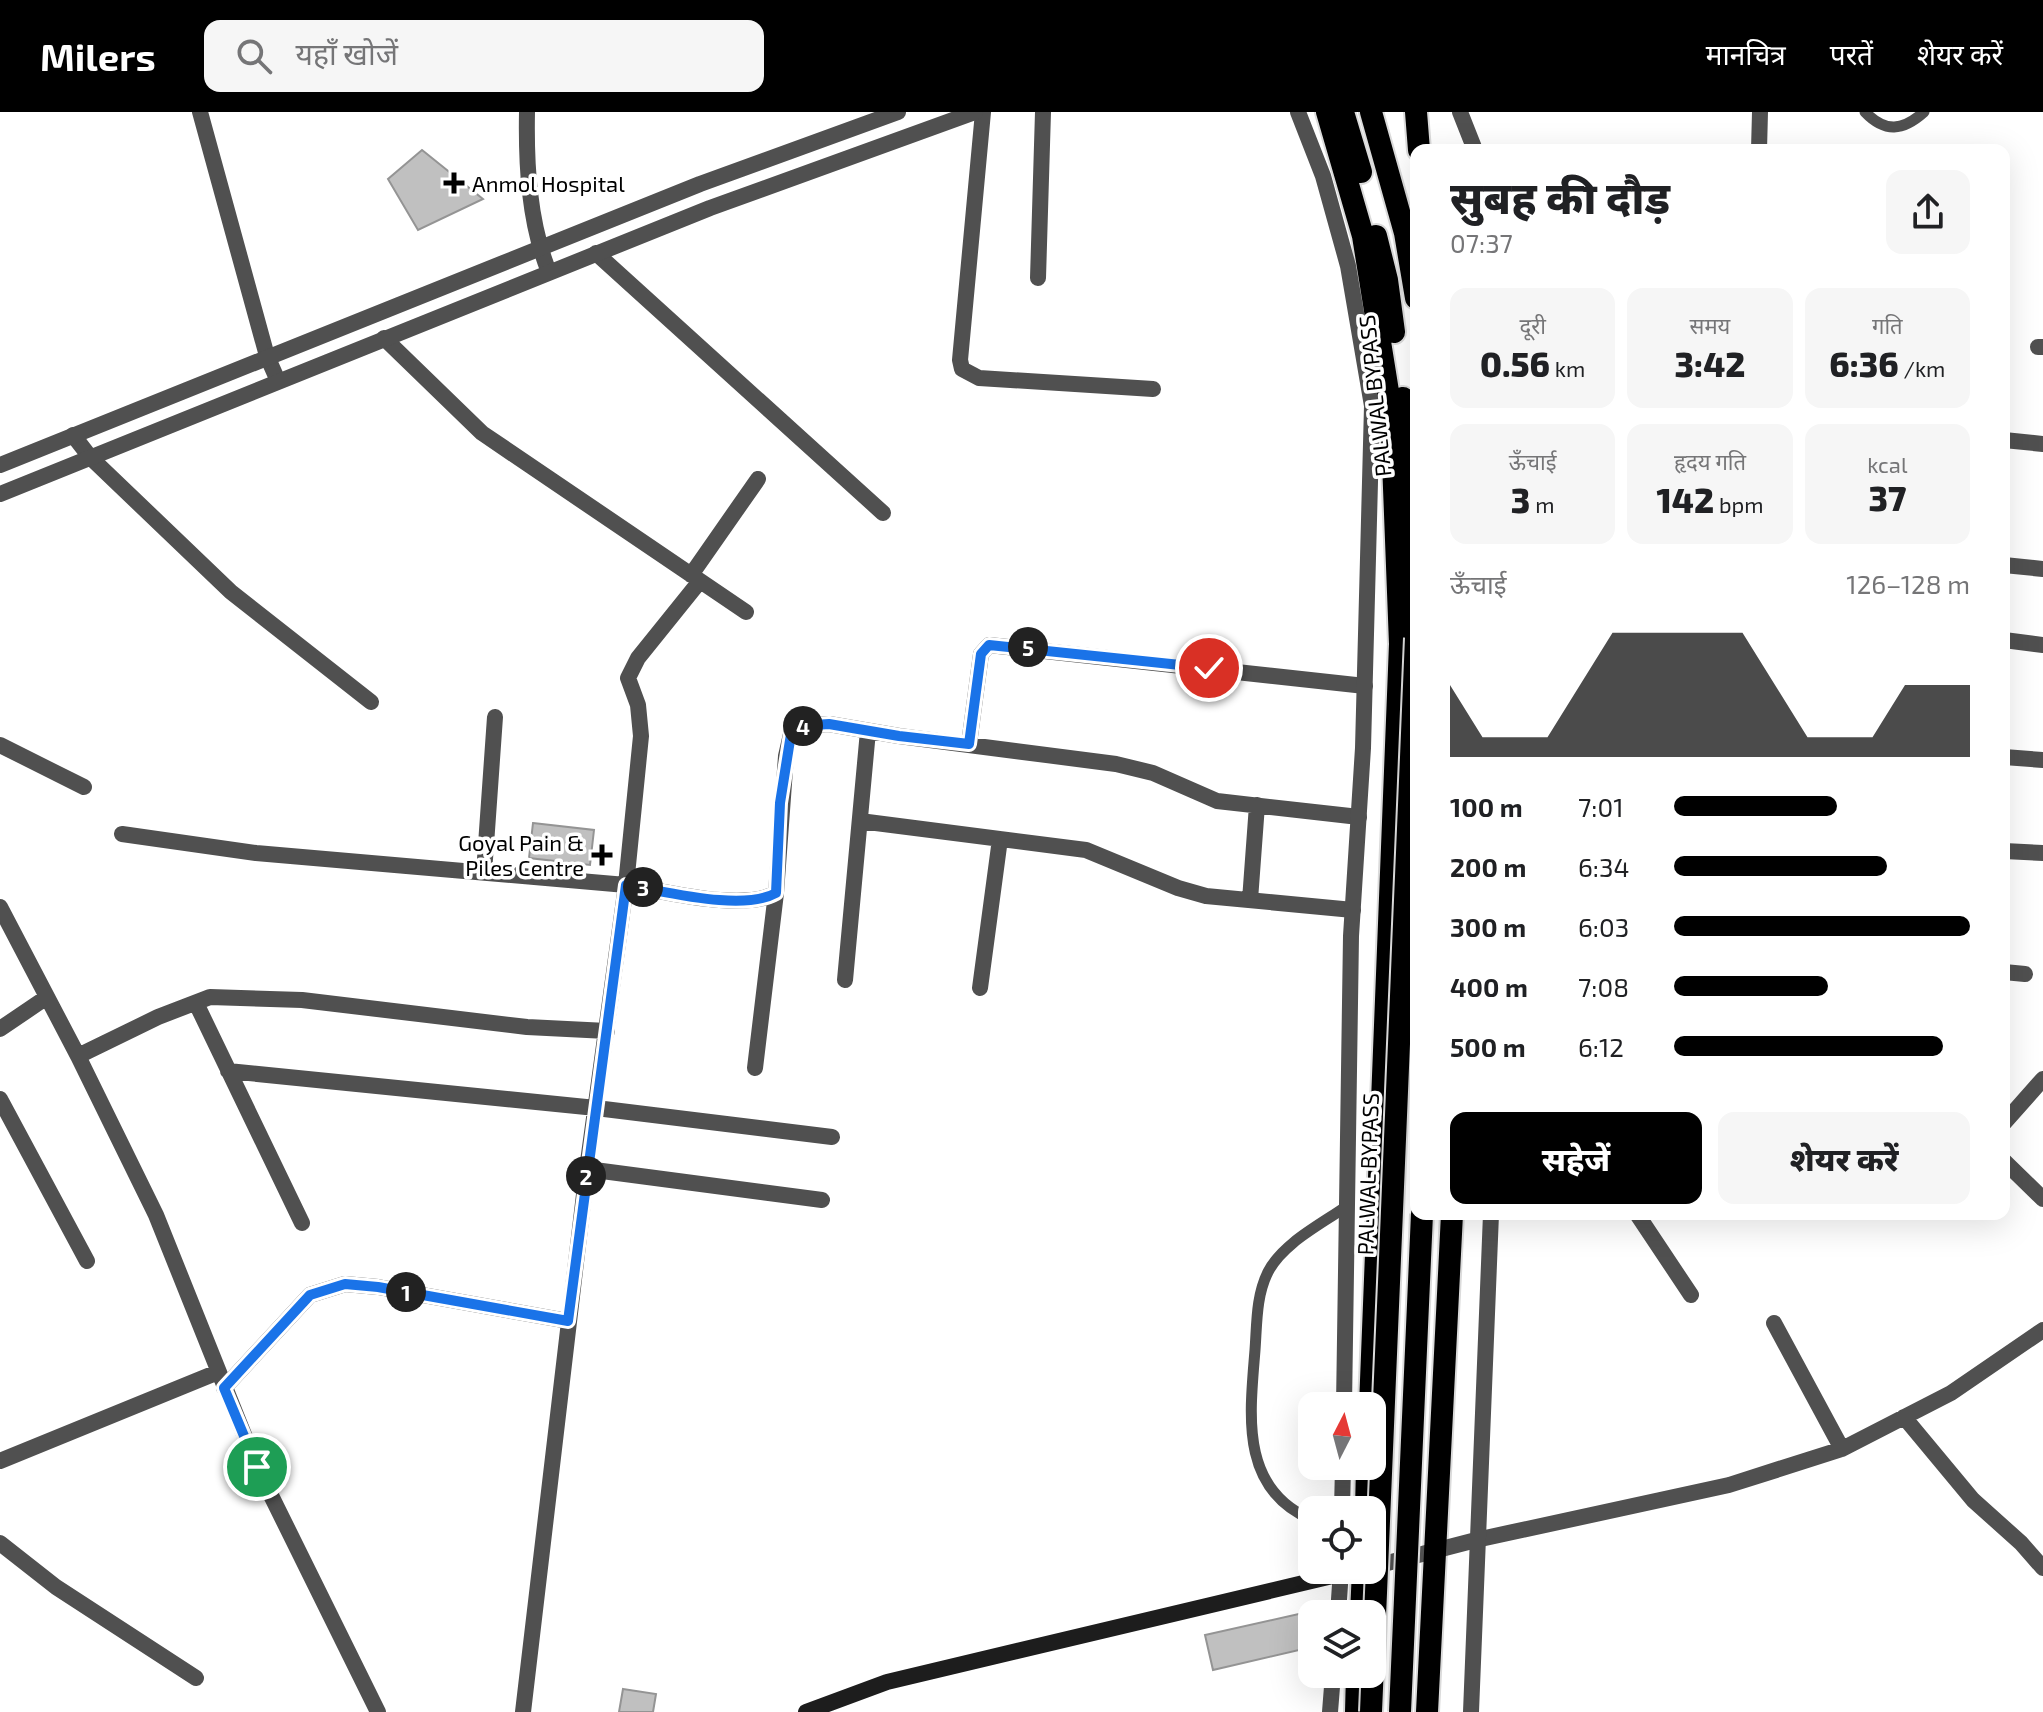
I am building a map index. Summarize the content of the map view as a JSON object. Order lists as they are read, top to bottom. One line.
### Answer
{"streets":{"highway":["PALWAL BYPASS"]},"places":{"health":["Anmol Hospital","Goyal Pain & Piles Centre"]},"north":"top","page":{"header":"Milers","search":"यहाँ खोजें","nav":["मानचित्र","परतें","शेयर करें"],"heading":["सुबह की दौड़","07:37"],"stats":[["दूरी","0.56 km"],["समय","3:42"],["गति","6:36 /km"],["ऊँचाई","3 m"],["हृदय गति","142 bpm"],["kcal","37"]],"chart":["ऊँचाई","126–128 m"],"pins":["5","4","3","2","1"],"list":[{"name":"100 m","note":"7:01"},{"name":"200 m","note":"6:34"},{"name":"300 m","note":"6:03"},{"name":"400 m","note":"7:08"},{"name":"500 m","note":"6:12"}],"buttons":["सहेजें","शेयर करें"]}}
